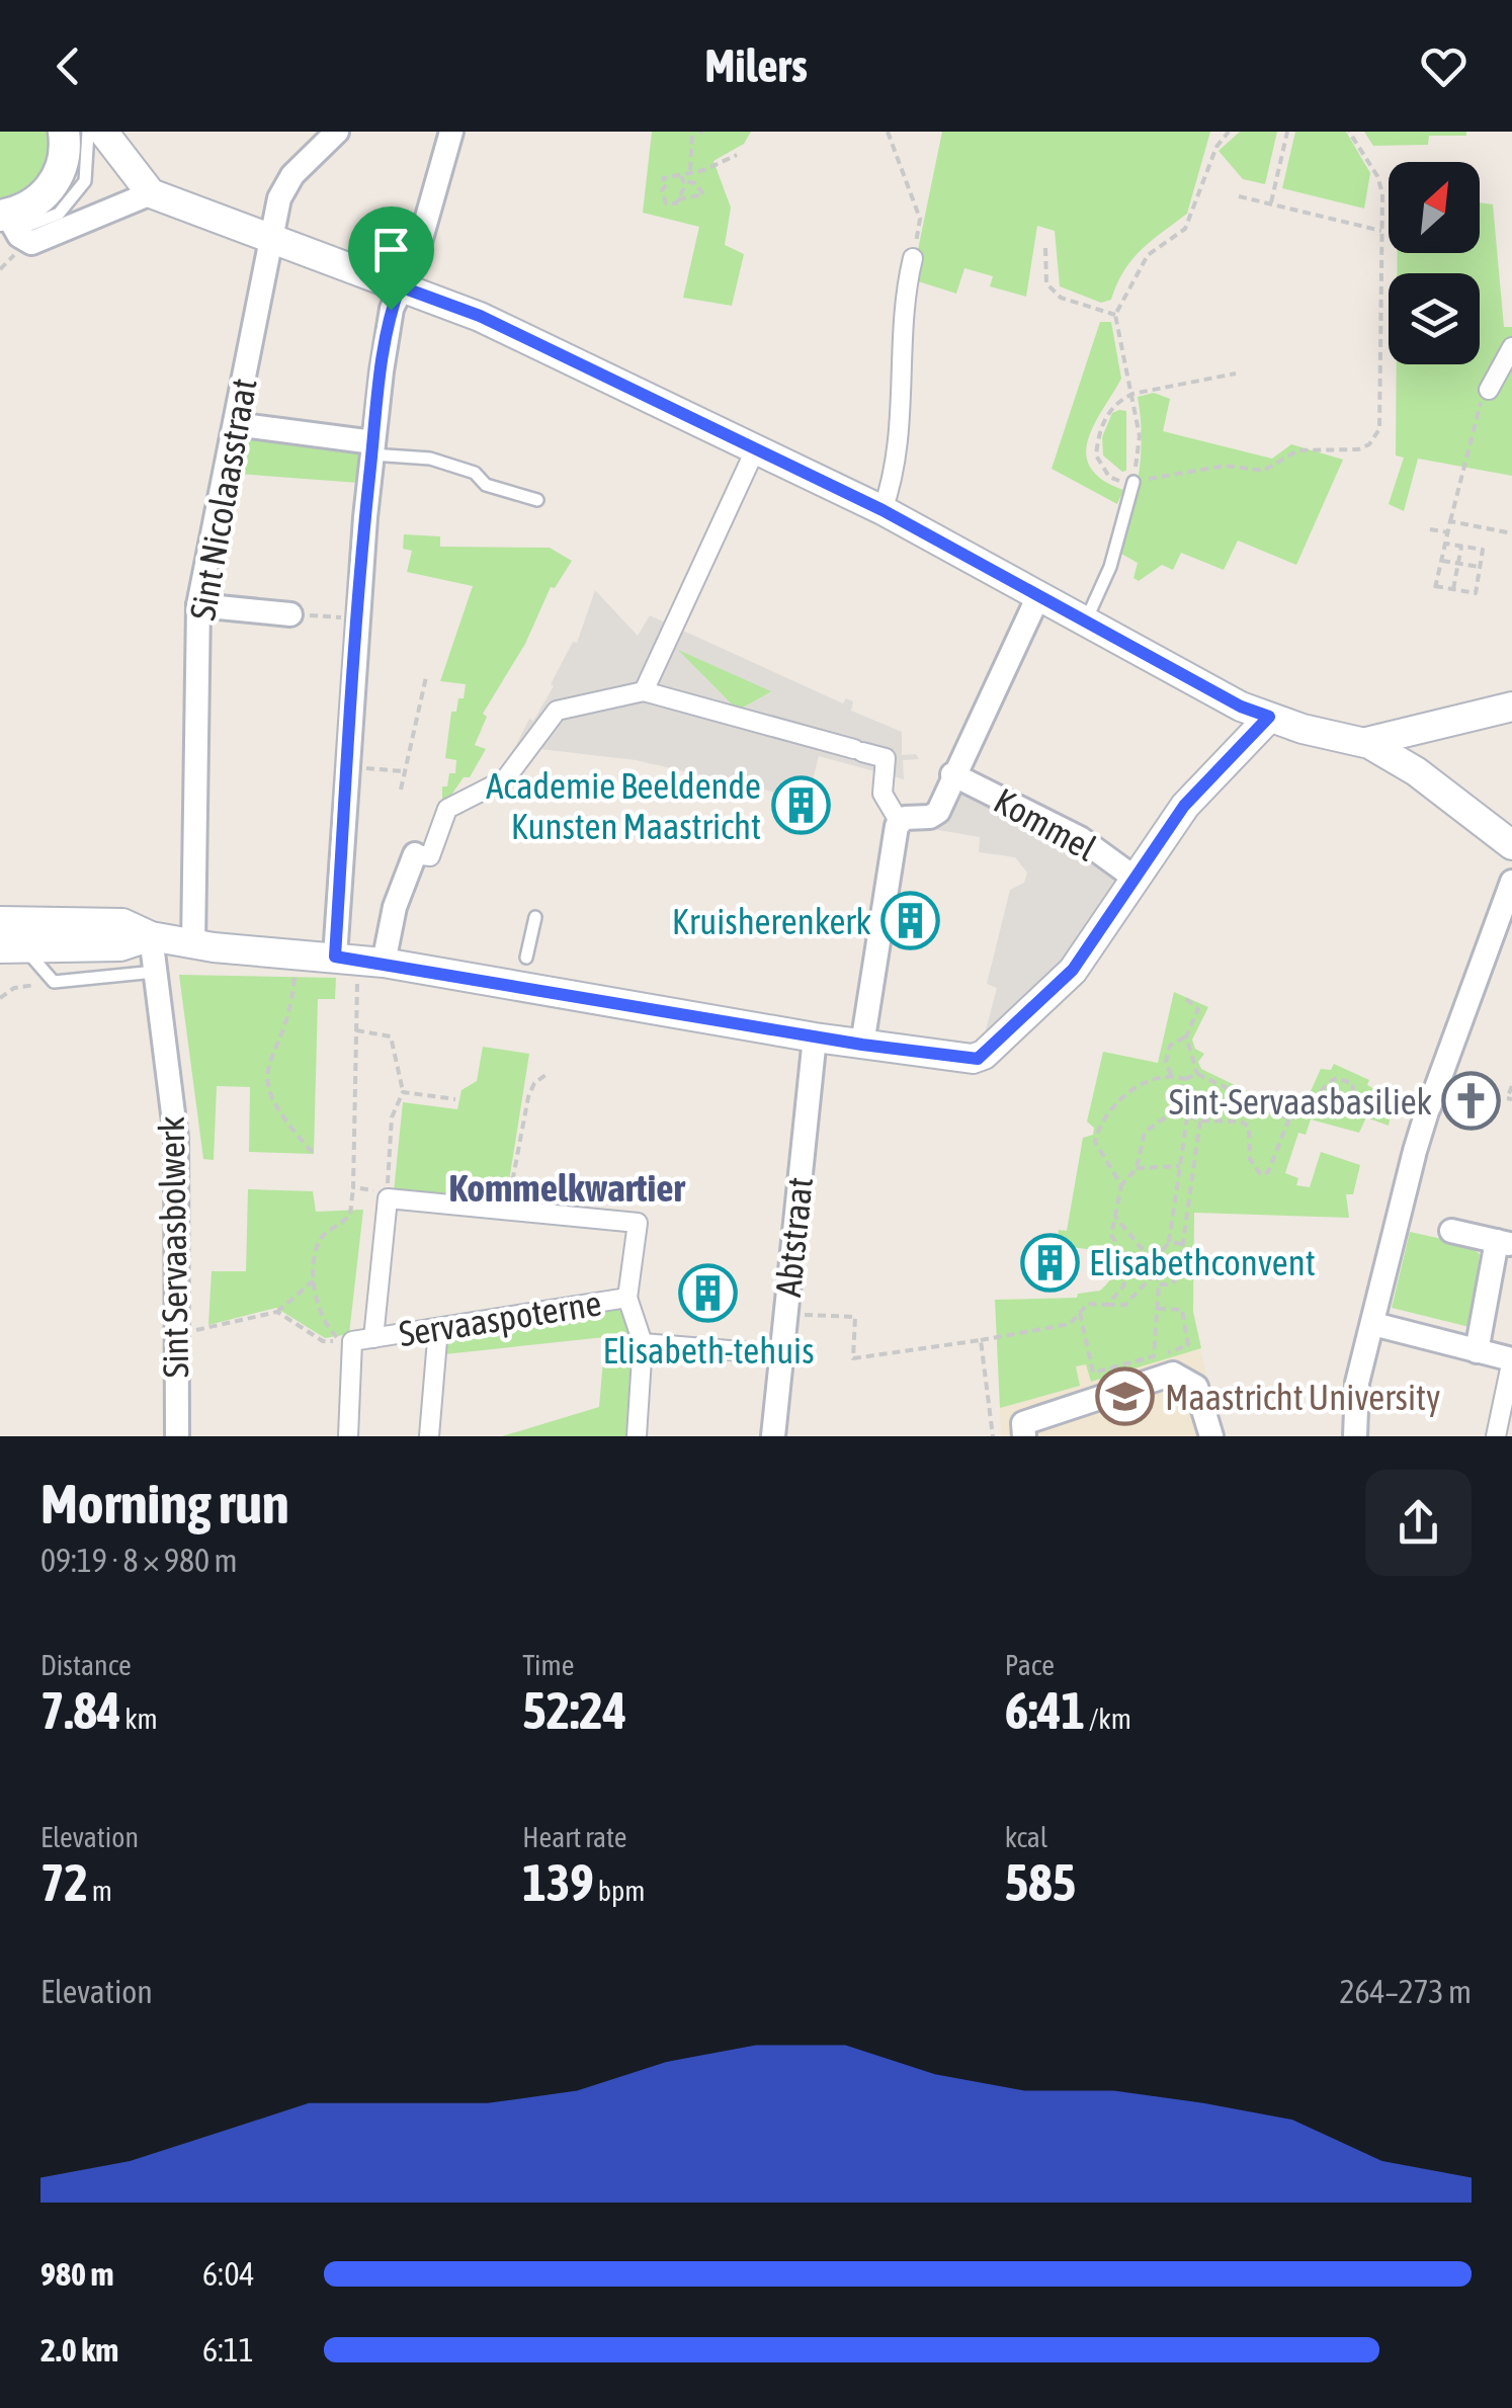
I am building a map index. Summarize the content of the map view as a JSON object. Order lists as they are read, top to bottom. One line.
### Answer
{"streets":{"street":["Sint Nicolaasstraat","Kommel","Abtstraat","Sint Servaasbolwerk","Servaaspoterne"]},"crossings":[["Sint Nicolaasstraat","Kommel"],["Kommel","Abtstraat"],["Kommel","Sint Servaasbolwerk"]],"districts":["Kommelkwartier"],"places":{"building":["Academie Beeldende Kunsten Maastricht","Kruisherenkerk","Elisabethconvent","Elisabeth-tehuis"],"church":["Sint-Servaasbasiliek"],"school or university":["Maastricht University"]},"north":"top right","page":{"header":"Milers","heading":["Morning run","09:19 · 8 × 980 m"],"stats":[["Distance","7.84 km"],["Time","52:24"],["Pace","6:41 /km"],["Elevation","72 m"],["Heart rate","139 bpm"],["kcal","585"]],"chart":["Elevation","264–273 m"],"list":[{"name":"980 m","note":"6:04"},{"name":"2.0 km","note":"6:11"}]}}
